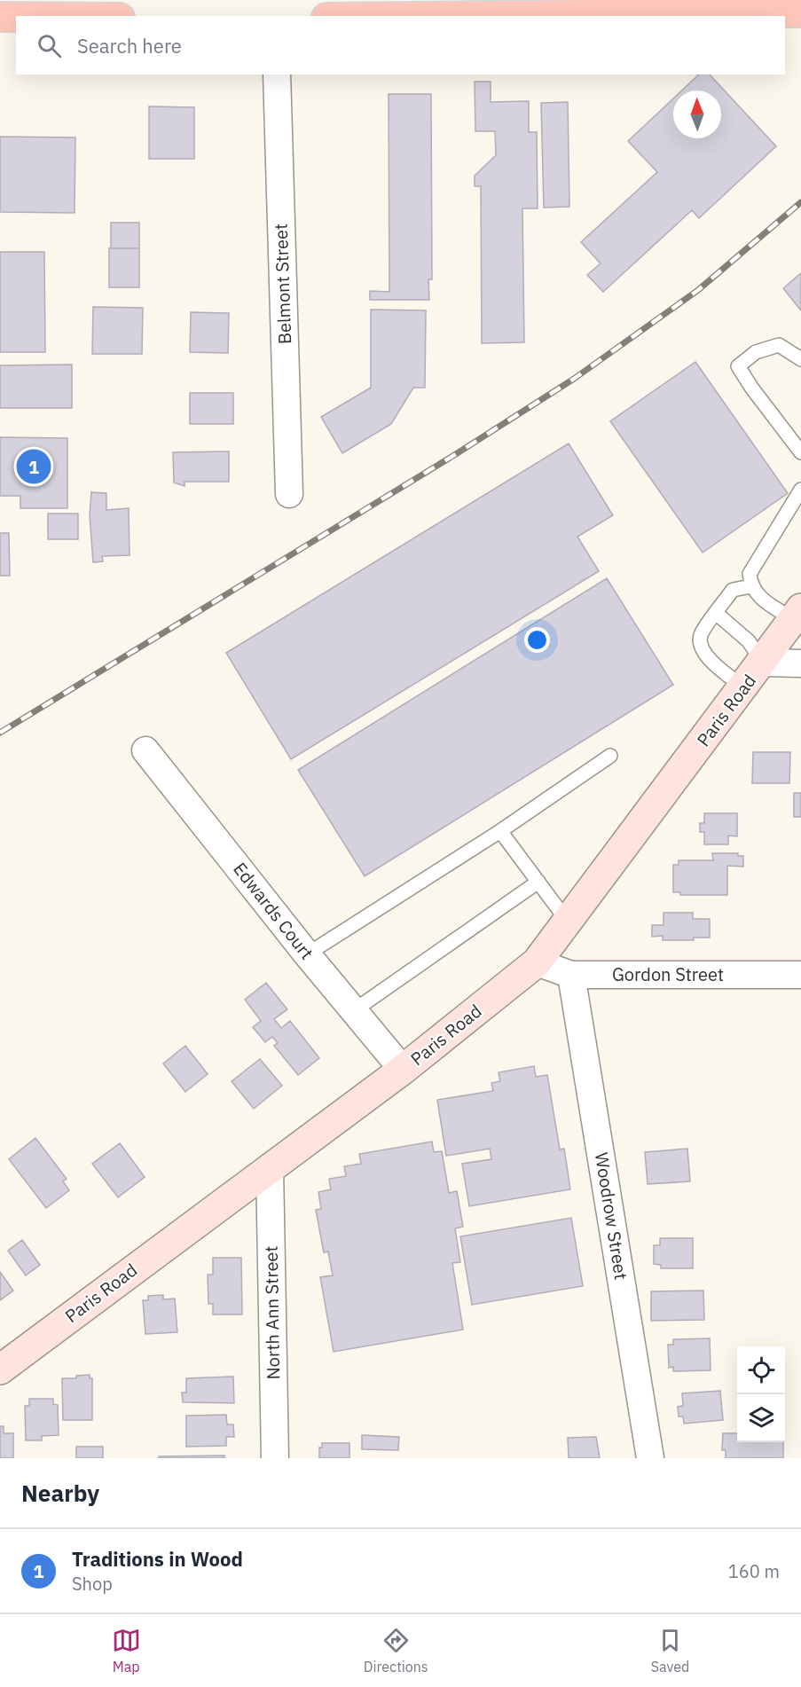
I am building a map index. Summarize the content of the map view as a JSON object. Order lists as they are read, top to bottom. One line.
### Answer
{"streets":{"main road":["Paris Road"],"street":["Belmont Street","Edwards Court","Gordon Street","Woodrow Street","North Ann Street"]},"crossings":[["Paris Road","Edwards Court"],["Paris Road","Gordon Street"],["Paris Road","North Ann Street"],["Gordon Street","Woodrow Street"]],"north":"top","page":{"search":"Search here","pins":"1","heading":"Nearby","list":[{"mark":"1","name":"Traditions in Wood","note":"Shop","value":"160 m"}],"nav":["Map","Directions","Saved"]}}
